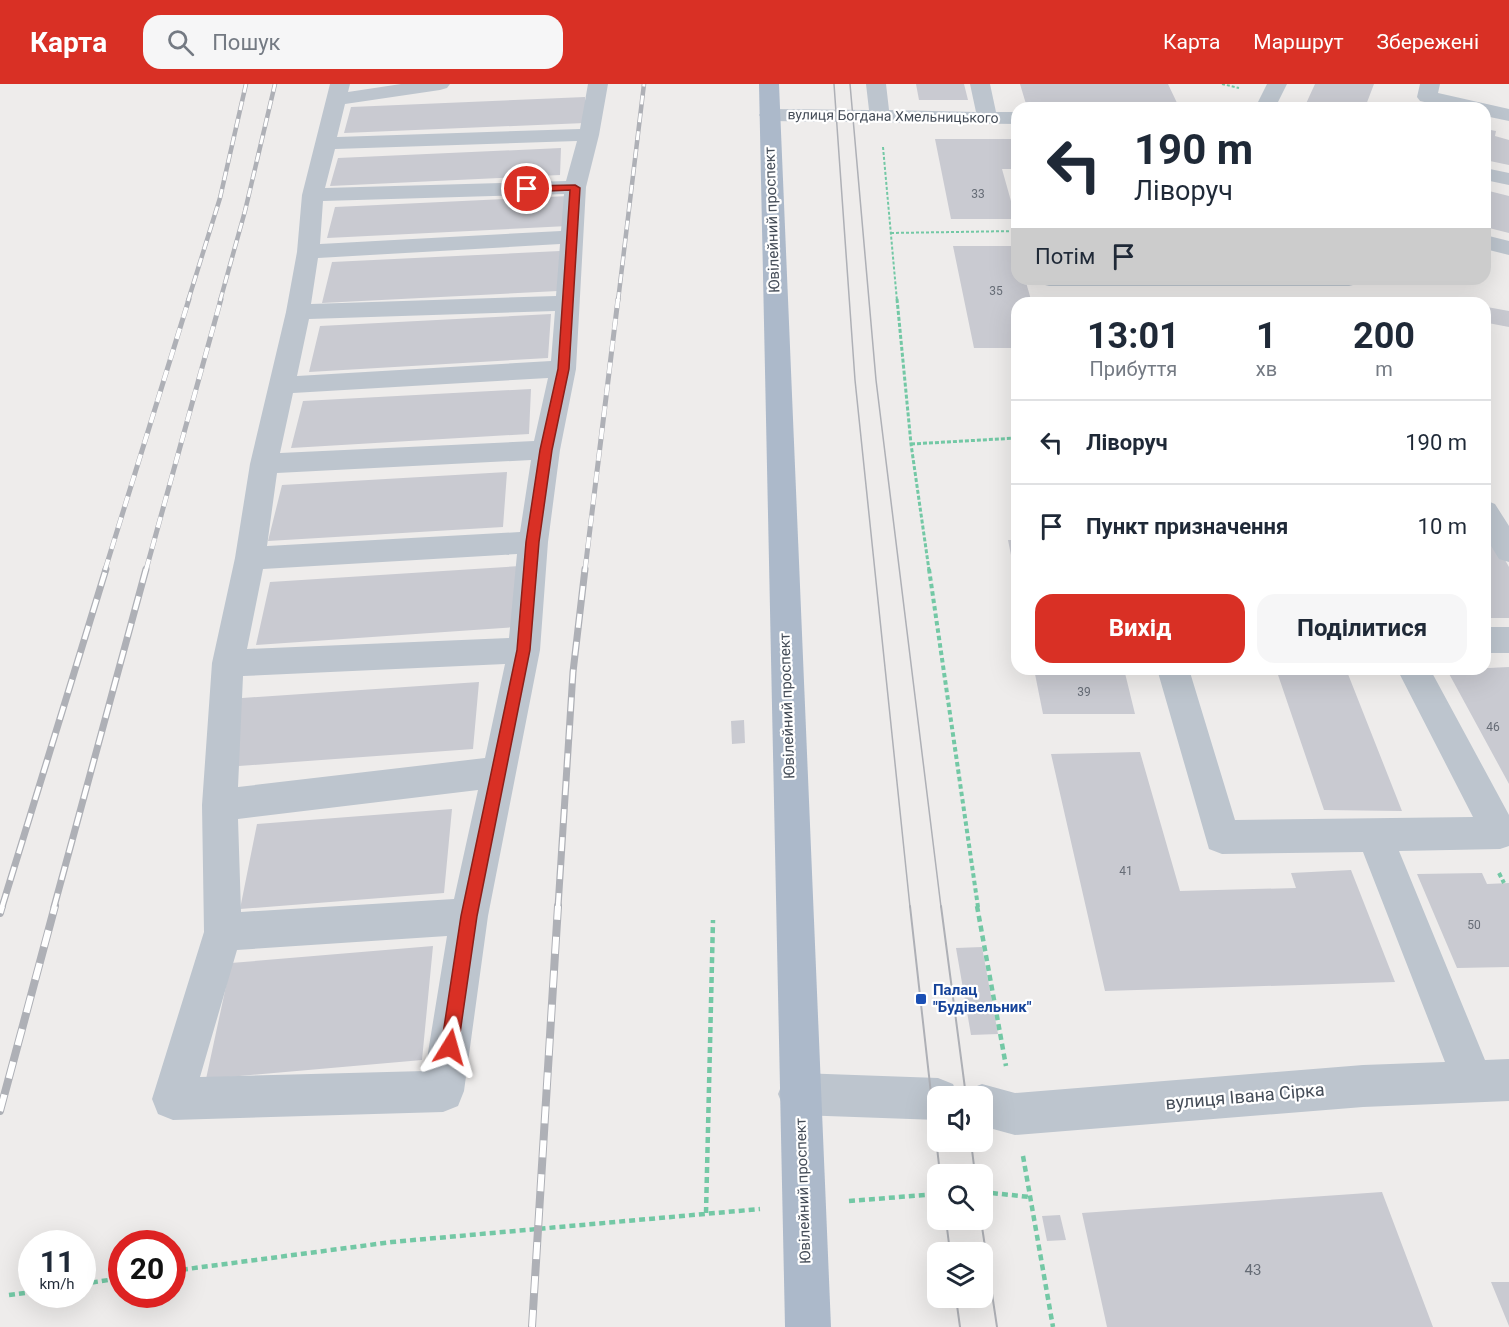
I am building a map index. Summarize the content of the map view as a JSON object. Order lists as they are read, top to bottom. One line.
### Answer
{"streets":{"main road":["Ювілейний проспект"],"street":["вулиця Богдана Хмельницького","вулиця Івана Сірка"]},"crossings":[["вулиця Богдана Хмельницького","Ювілейний проспект"]],"places":{"transit":["Палац \"Будівельник\""]},"house_numbers":["33","35","39","46","41","50","43"],"page":{"header":"Карта","search":"Пошук","nav":["Карта","Маршрут","Збережені"],"turn":["190 m","Ліворуч"],"then":"Потім","eta":["13:01","Прибуття","1","хв","200","m"],"list":[{"name":"Ліворуч","value":"190 m"},{"name":"Пункт призначення","value":"10 m"}],"buttons":["Вихід","Поділитися"],"speed":"11 km/h","limit":"20"}}
